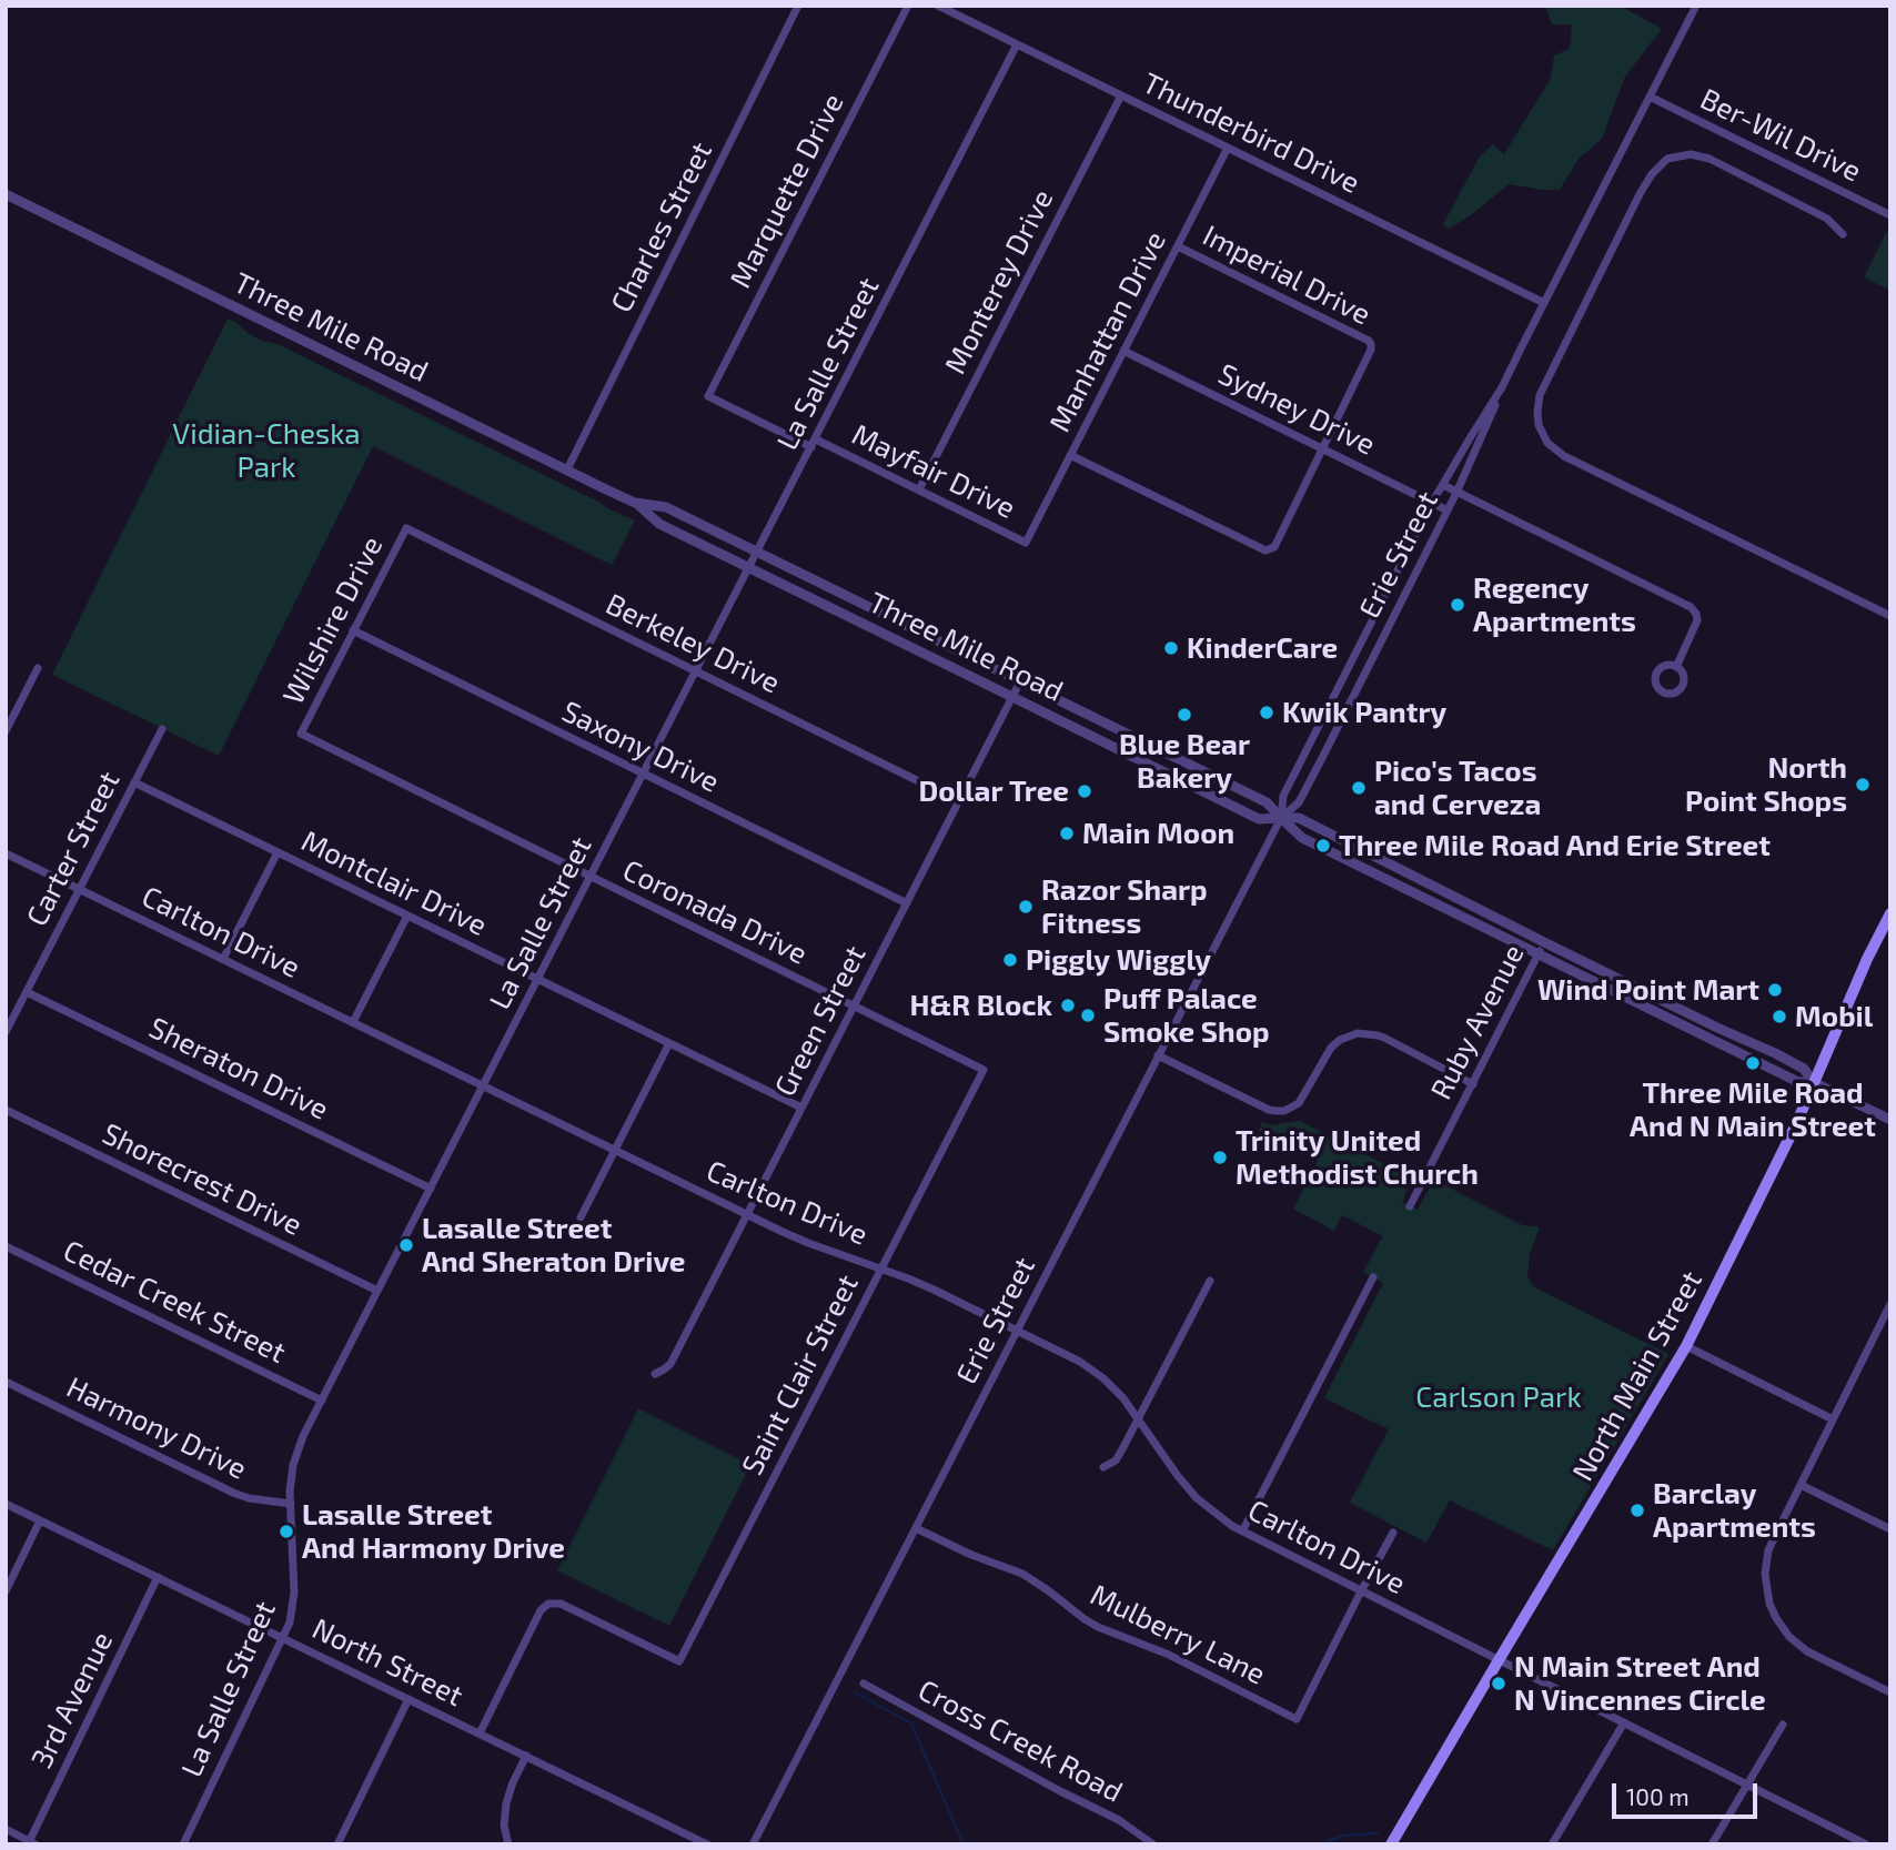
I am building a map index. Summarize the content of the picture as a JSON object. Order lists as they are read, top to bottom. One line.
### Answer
{"streets":{"main road":["North Main Street"],"street":["Thunderbird Drive","Ber-Wil Drive","Marquette Drive","Charles Street","Imperial Drive","Monterey Drive","Three Mile Road","Manhattan Drive","La Salle Street","Sydney Drive","Mayfair Drive","Erie Street","Wilshire Drive","Berkeley Drive","Saxony Drive","Carter Street","Montclair Drive","Coronada Drive","Carlton Drive","Green Street","Ruby Avenue","Sheraton Drive","Shorecrest Drive","Cedar Creek Street","Saint Clair Street","Harmony Drive","Mulberry Lane","North Street","3rd Avenue","Cross Creek Road"]},"crossings":[["Thunderbird Drive","Monterey Drive"],["Thunderbird Drive","Manhattan Drive"],["Thunderbird Drive","La Salle Street"],["Thunderbird Drive","Erie Street"],["Ber-Wil Drive","Erie Street"],["Marquette Drive","Mayfair Drive"],["Charles Street","Three Mile Road"],["Imperial Drive","Manhattan Drive"],["Imperial Drive","Sydney Drive"],["Monterey Drive","Mayfair Drive"],["Three Mile Road","La Salle Street"],["Three Mile Road","Erie Street"],["Three Mile Road","Green Street"],["Three Mile Road","Ruby Avenue"],["Three Mile Road","North Main Street"],["Manhattan Drive","Sydney Drive"],["Manhattan Drive","Mayfair Drive"],["La Salle Street","Mayfair Drive"],["La Salle Street","Berkeley Drive"],["La Salle Street","Saxony Drive"],["La Salle Street","Montclair Drive"],["La Salle Street","Coronada Drive"],["La Salle Street","Carlton Drive"],["La Salle Street","Sheraton Drive"],["La Salle Street","Shorecrest Drive"],["La Salle Street","Cedar Creek Street"],["La Salle Street","Harmony Drive"],["La Salle Street","North Street"],["Sydney Drive","Erie Street"],["Erie Street","Carlton Drive"],["Erie Street","Mulberry Lane"],["Wilshire Drive","Berkeley Drive"],["Wilshire Drive","Saxony Drive"],["Wilshire Drive","Coronada Drive"],["Berkeley Drive","Green Street"],["Saxony Drive","Green Street"],["Carter Street","Montclair Drive"],["Carter Street","Carlton Drive"],["Carter Street","Sheraton Drive"],["Montclair Drive","Green Street"],["Coronada Drive","Green Street"],["Coronada Drive","Saint Clair Street"],["Carlton Drive","Green Street"],["Carlton Drive","Saint Clair Street"],["Carlton Drive","North Main Street"],["Carlton Drive","Mulberry Lane"],["Saint Clair Street","North Street"],["North Street","3rd Avenue"]],"parks":["Vidian-Cheska Park","Carlson Park"],"places":["Regency Apartments","KinderCare","Kwik Pantry","Blue Bear Bakery","North Point Shops","Pico's Tacos and Cerveza","Dollar Tree","Main Moon","Three Mile Road And Erie Street","Razor Sharp Fitness","Piggly Wiggly","Wind Point Mart","H&R Block","Puff Palace Smoke Shop","Mobil","Three Mile Road And N Main Street","Trinity United Methodist Church","Lasalle Street And Sheraton Drive","Barclay Apartments","Lasalle Street And Harmony Drive","N Main Street And N Vincennes Circle"],"scale_bar":"100 m"}
